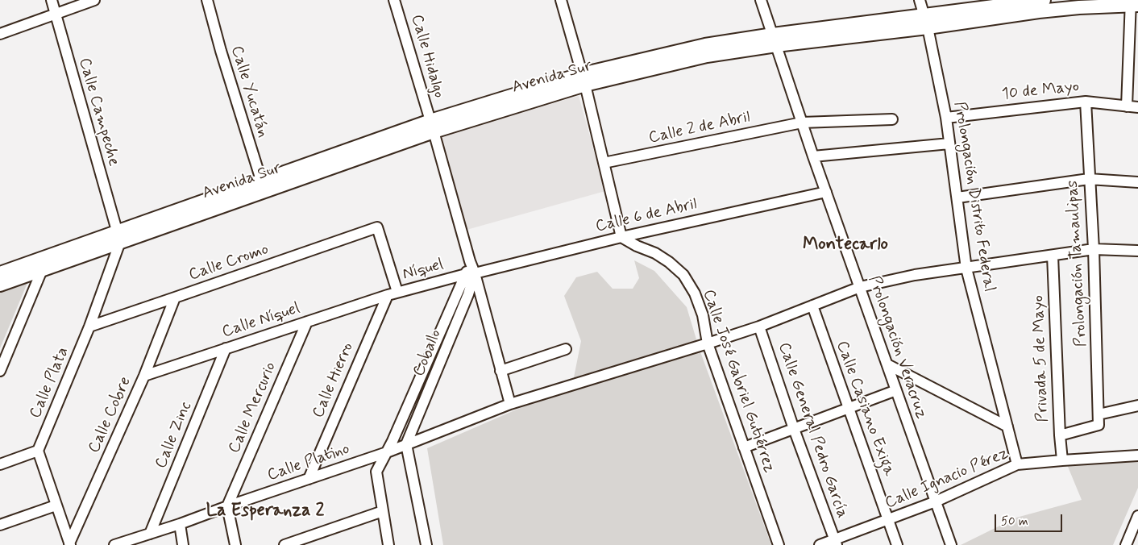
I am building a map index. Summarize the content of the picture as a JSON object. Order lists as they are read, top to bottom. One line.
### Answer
{"streets":{"main road":["Avenida Sur"],"street":["Calle Hidalgo","10 de Mayo","Calle Yucatán","Calle Campeche","Calle 2 de Abril","Prolongación Distrito Federal","Calle 6 de Abril","Calle Cromo","Prolongación Tamaulipas","Níquel","Calle Níquel","Prolongación Veracruz","Coballo","Privada 5 de Mayo","Calle Hierro","Calle José Gabriel Gutiérrez","Calle Plata","Calle Mercurio","Calle Casiano Exiga","Calle Cobre","Calle General Pedro García","Calle Zinc","Calle Platino","Calle Ignacio Pérez"]},"crossings":[["Calle Hidalgo","Avenida Sur"],["Calle Hidalgo","Calle 6 de Abril"],["Calle Hidalgo","Níquel"],["Calle Hidalgo","Coballo"],["Calle Hidalgo","Calle Platino"],["Avenida Sur","Calle Yucatán"],["Avenida Sur","Calle Campeche"],["Avenida Sur","Prolongación Distrito Federal"],["Avenida Sur","Prolongación Veracruz"],["Avenida Sur","Calle Plata"],["10 de Mayo","Prolongación Distrito Federal"],["10 de Mayo","Prolongación Tamaulipas"],["Calle Campeche","Calle Plata"],["Calle 2 de Abril","Prolongación Veracruz"],["Prolongación Distrito Federal","Calle Platino"],["Prolongación Distrito Federal","Calle Ignacio Pérez"],["Calle 6 de Abril","Níquel"],["Calle 6 de Abril","Prolongación Veracruz"],["Calle 6 de Abril","Coballo"],["Calle 6 de Abril","Calle José Gabriel Gutiérrez"],["Calle Cromo","Níquel"],["Calle Cromo","Calle Níquel"],["Calle Cromo","Calle Hierro"],["Calle Cromo","Calle Plata"],["Calle Cromo","Calle Cobre"],["Prolongación Tamaulipas","Calle Platino"],["Níquel","Calle Níquel"],["Níquel","Coballo"],["Níquel","Calle Hierro"],["Calle Níquel","Calle Hierro"],["Calle Níquel","Calle Mercurio"],["Calle Níquel","Calle Cobre"],["Calle Níquel","Calle Zinc"],["Prolongación Veracruz","Calle Platino"],["Prolongación Veracruz","Calle Ignacio Pérez"],["Coballo","Calle Platino"],["Privada 5 de Mayo","Calle Platino"],["Privada 5 de Mayo","Calle Ignacio Pérez"],["Calle Hierro","Calle Platino"],["Calle José Gabriel Gutiérrez","Calle Platino"],["Calle Mercurio","Calle Platino"],["Calle Casiano Exiga","Calle Platino"],["Calle Casiano Exiga","Calle Ignacio Pérez"],["Calle General Pedro García","Calle Platino"],["Calle General Pedro García","Calle Ignacio Pérez"],["Calle Zinc","Calle Platino"]],"districts":["Montecarlo","La Esperanza 2"],"scale_bar":"50 m"}
